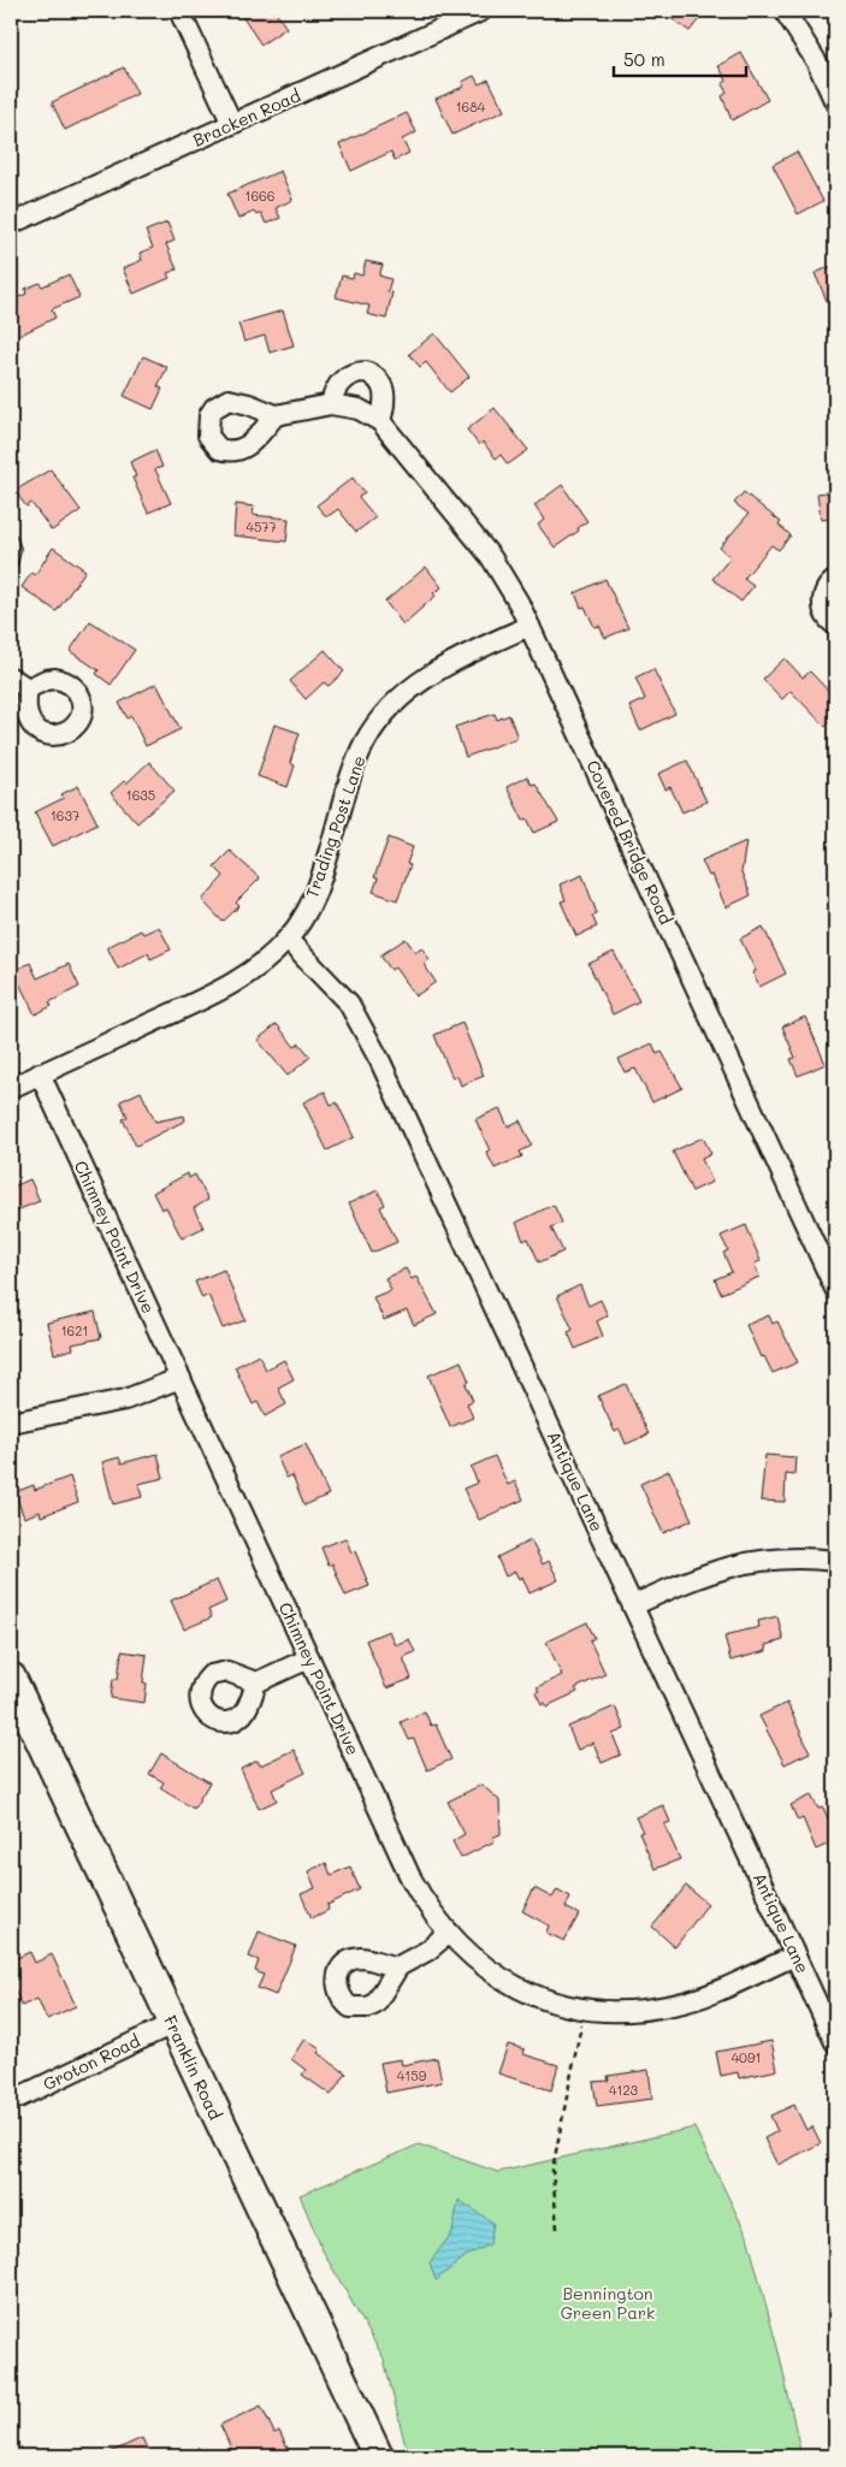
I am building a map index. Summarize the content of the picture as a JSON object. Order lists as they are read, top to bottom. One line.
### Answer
{"streets":{"street":["Bracken Road","Trading Post Lane","Covered Bridge Road","Chimney Point Drive","Antique Lane","Groton Road","Franklin Road"]},"crossings":[["Trading Post Lane","Covered Bridge Road"],["Trading Post Lane","Chimney Point Drive"],["Trading Post Lane","Antique Lane"],["Chimney Point Drive","Antique Lane"],["Groton Road","Franklin Road"]],"parks":["Bennington Green Park"],"house_numbers":["1684","1666","4577","1635","1637","1621","4091","4159","4123"],"scale_bar":"50 m"}
